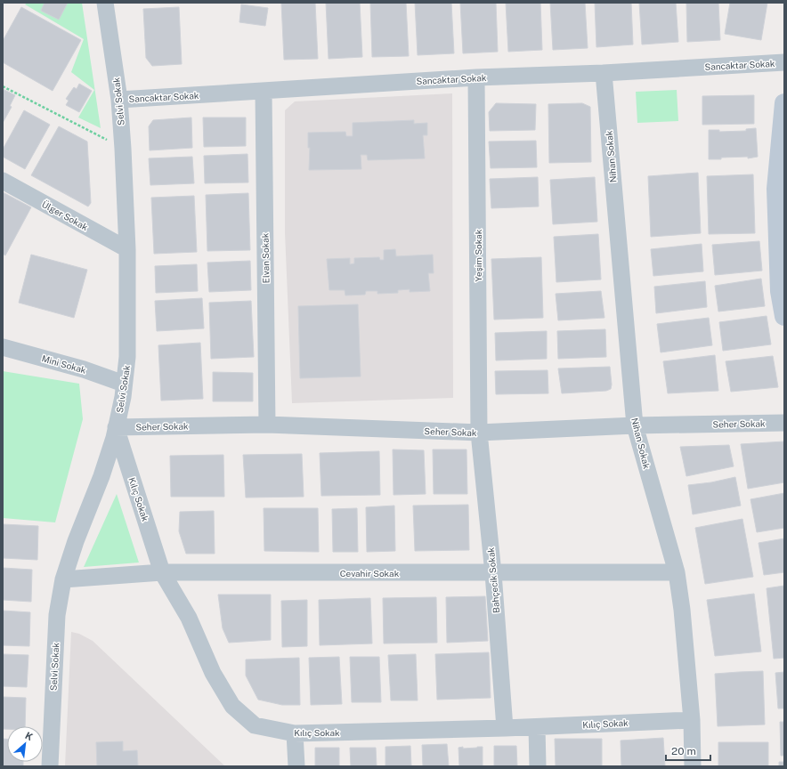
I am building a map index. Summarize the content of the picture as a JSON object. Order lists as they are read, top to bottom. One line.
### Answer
{"streets":{"street":["Sancaktar Sokak","Selvi Sokak","Nihan Sokak","Ülger Sokak","Yeşim Sokak","Elvan Sokak","Mini Sokak","Seher Sokak","Kılıç Sokak","Cevahir Sokak","Bahçecik Sokak"]},"crossings":[["Sancaktar Sokak","Selvi Sokak"],["Sancaktar Sokak","Nihan Sokak"],["Sancaktar Sokak","Yeşim Sokak"],["Sancaktar Sokak","Elvan Sokak"],["Selvi Sokak","Ülger Sokak"],["Selvi Sokak","Mini Sokak"],["Selvi Sokak","Seher Sokak"],["Selvi Sokak","Kılıç Sokak"],["Selvi Sokak","Cevahir Sokak"],["Nihan Sokak","Seher Sokak"],["Nihan Sokak","Kılıç Sokak"],["Nihan Sokak","Cevahir Sokak"],["Yeşim Sokak","Seher Sokak"],["Yeşim Sokak","Bahçecik Sokak"],["Elvan Sokak","Seher Sokak"],["Seher Sokak","Kılıç Sokak"],["Seher Sokak","Bahçecik Sokak"],["Kılıç Sokak","Cevahir Sokak"],["Kılıç Sokak","Bahçecik Sokak"],["Cevahir Sokak","Bahçecik Sokak"]],"scale_bar":"20 m","north":"top right"}
